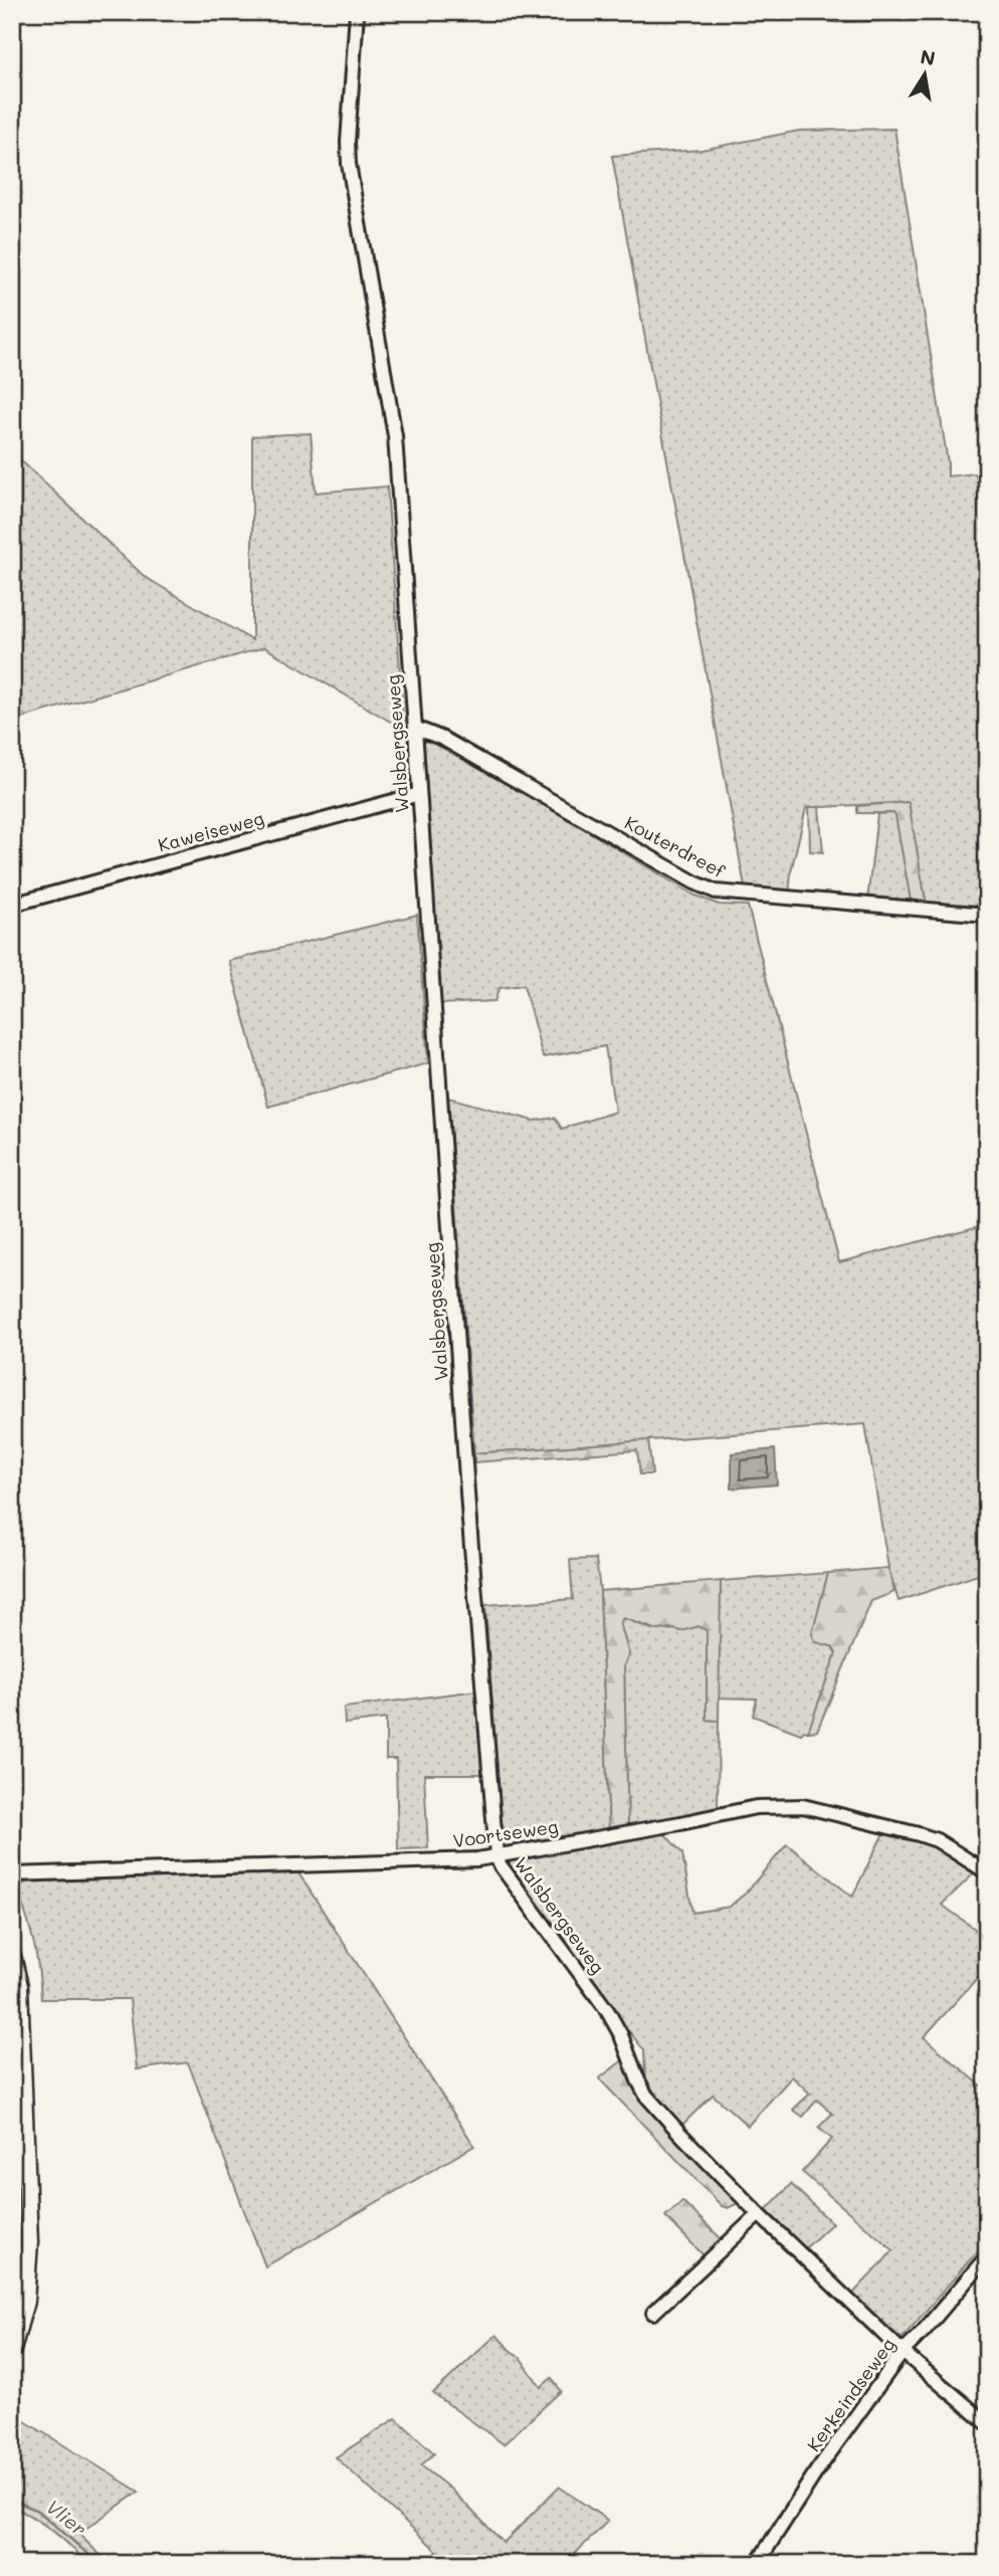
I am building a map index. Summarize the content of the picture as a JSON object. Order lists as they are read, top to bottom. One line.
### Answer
{"streets":{"street":["Walsbergseweg","Kaweiseweg","Kouterdreef","Voortseweg","Kerkeindseweg"]},"crossings":[["Walsbergseweg","Kaweiseweg"],["Walsbergseweg","Kouterdreef"],["Walsbergseweg","Voortseweg"],["Walsbergseweg","Kerkeindseweg"]],"water":["Vlier"],"north":"top"}
